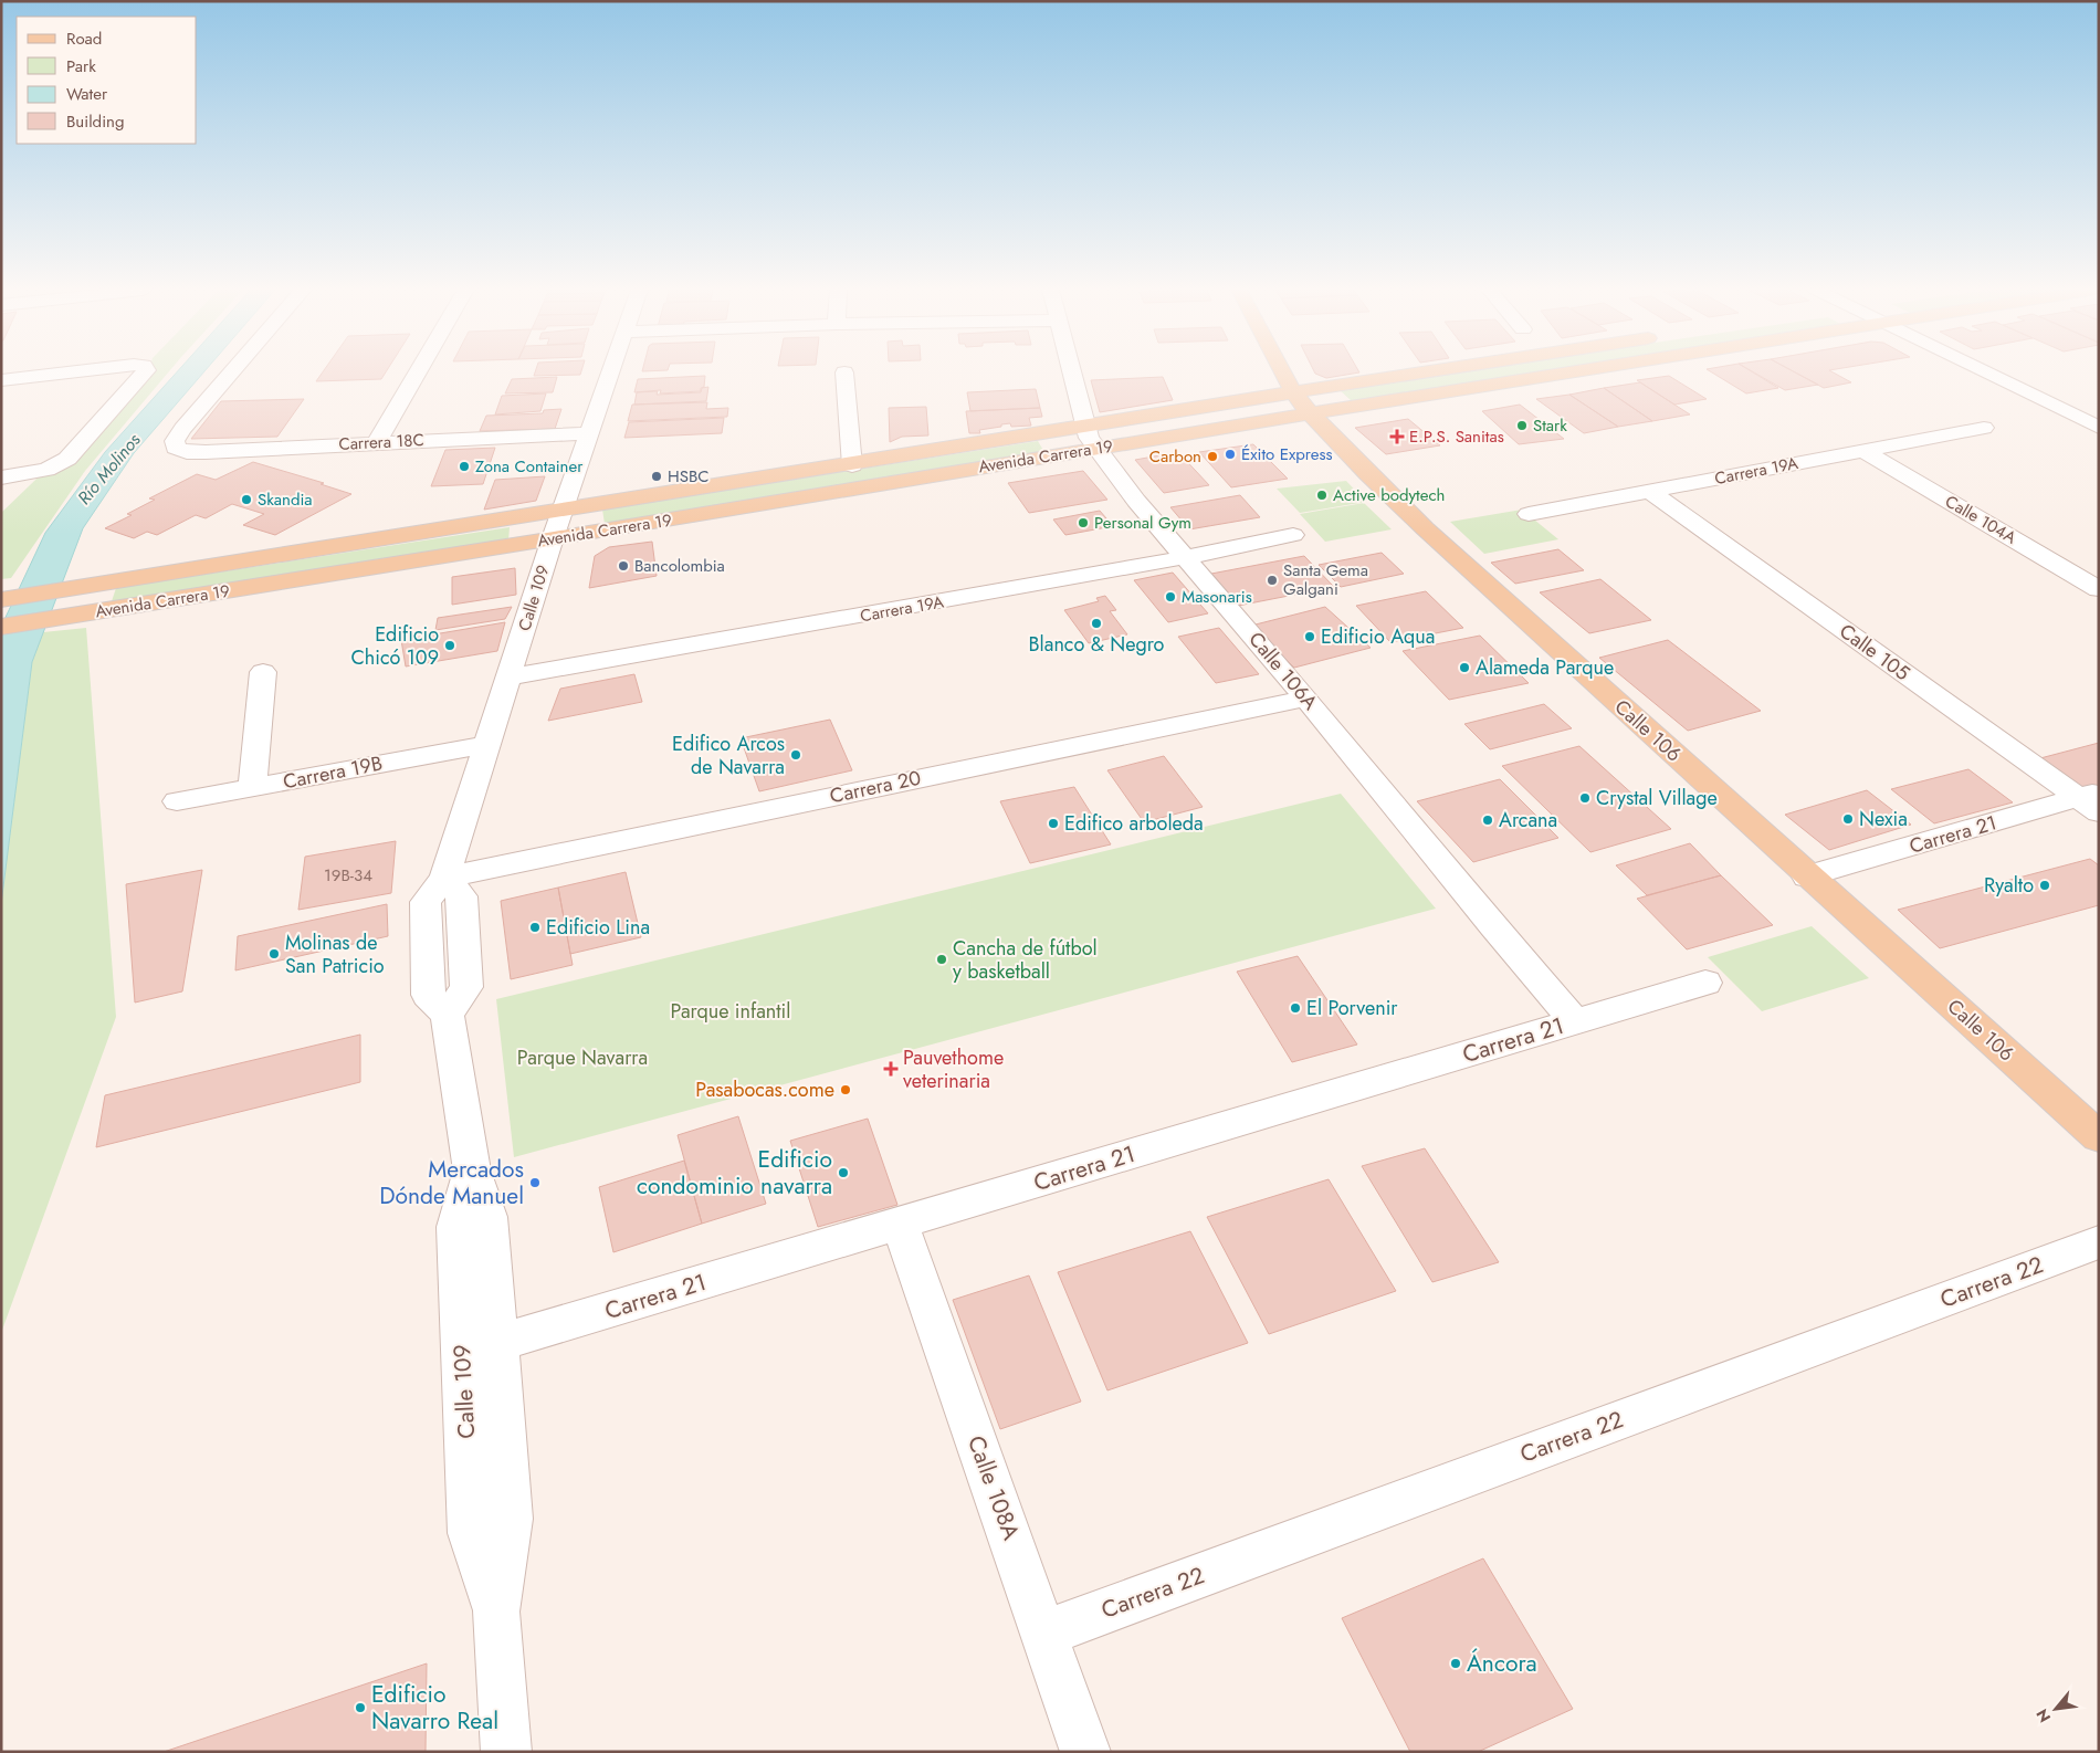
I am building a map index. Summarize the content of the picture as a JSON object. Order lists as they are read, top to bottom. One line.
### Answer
{"streets":{"main road":["Avenida Carrera 19","Calle 106"],"street":["Carrera 18C","Carrera 19A","Calle 104A","Calle 109","Calle 105","Calle 106A","Carrera 19B","Carrera 20","Carrera 21","Carrera 22","Calle 108A"]},"crossings":[["Carrera 18C","Calle 109"],["Avenida Carrera 19","Calle 109"],["Avenida Carrera 19","Calle 106A"],["Avenida Carrera 19","Calle 106"],["Carrera 19A","Calle 104A"],["Carrera 19A","Calle 109"],["Carrera 19A","Calle 105"],["Carrera 19A","Calle 106A"],["Calle 109","Carrera 19B"],["Calle 109","Carrera 20"],["Calle 109","Carrera 21"],["Calle 105","Carrera 21"],["Calle 106A","Carrera 20"],["Calle 106A","Carrera 21"],["Calle 106","Carrera 21"],["Carrera 21","Calle 108A"],["Carrera 22","Calle 108A"]],"water":["Río Molinos"],"parks":["Parque infantil","Parque Navarra"],"places":{"other":["Stark","Éxito Express","Carbon","Zona Container","HSBC","Active bodytech","Skandia","Personal Gym","Bancolombia","Santa Gema Galgani","Masonaris","Blanco & Negro","Edificio Aqua","Edificio Chicó 109","Alameda Parque","Edifico Arcos de Navarra","Crystal Village","Nexia","Arcana","Edifico arboleda","Ryalto","Edificio Lina","Molinas de San Patricio","Cancha de fútbol y basketball","El Porvenir","Pasabocas.come","Edificio condominio navarra","Mercados Dónde Manuel","Áncora","Edificio Navarro Real"],"health":["E.P.S. Sanitas","Pauvethome veterinaria"]},"house_numbers":["19B-34"],"legend":["Road","Park","Water","Building"],"north":"bottom left"}
